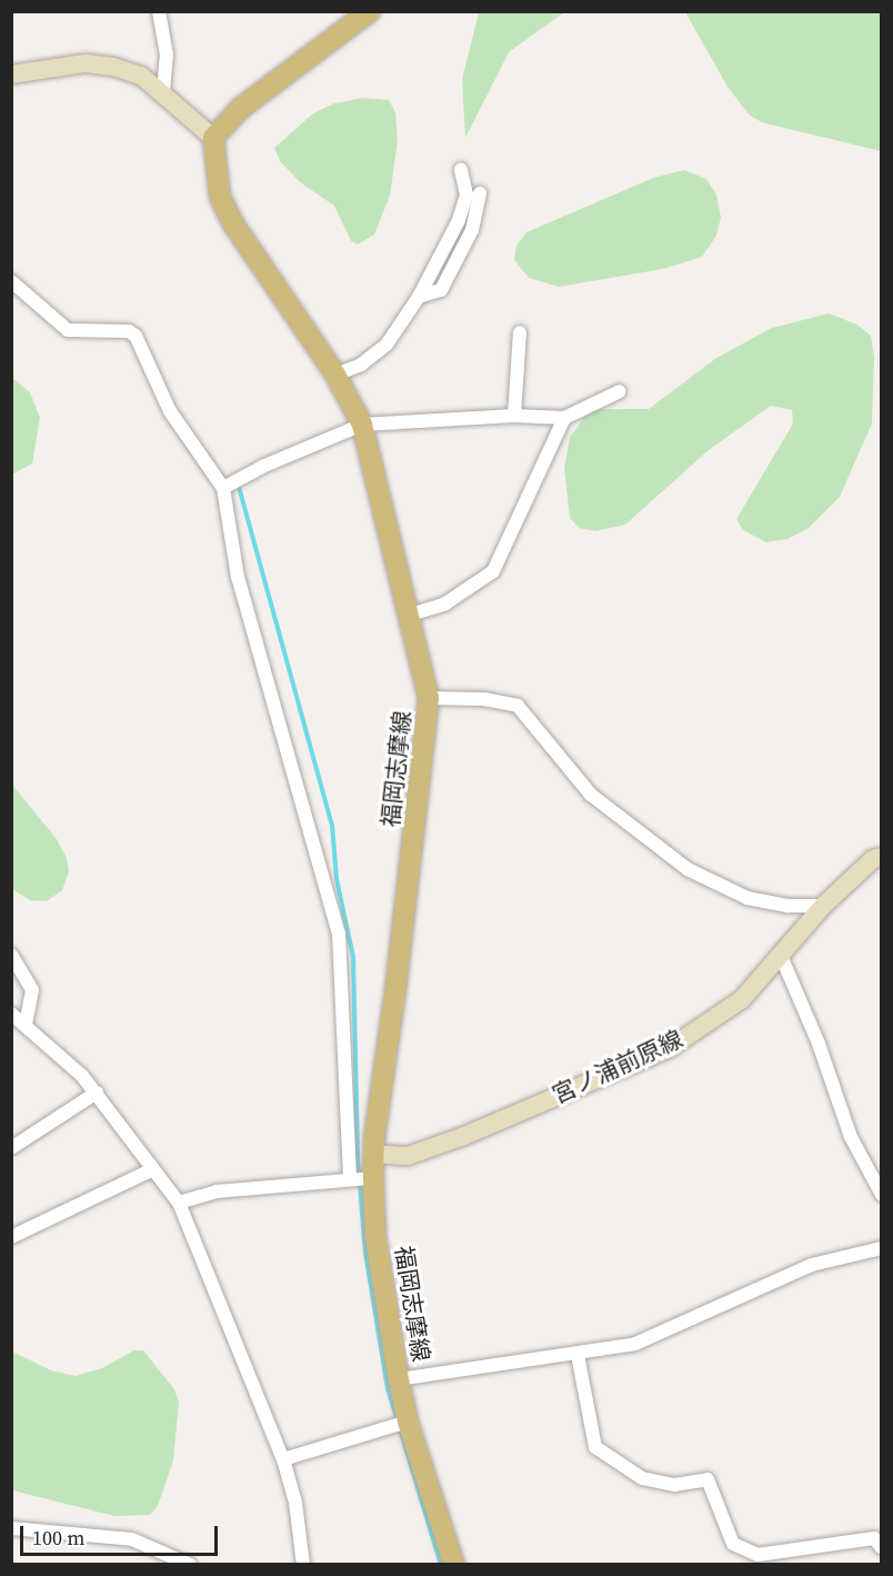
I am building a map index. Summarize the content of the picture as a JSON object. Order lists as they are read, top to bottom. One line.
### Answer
{"streets":{"main road":["福岡志摩線","宮ノ浦前原線"]},"crossings":[["福岡志摩線","宮ノ浦前原線"]],"scale_bar":"100 m"}
